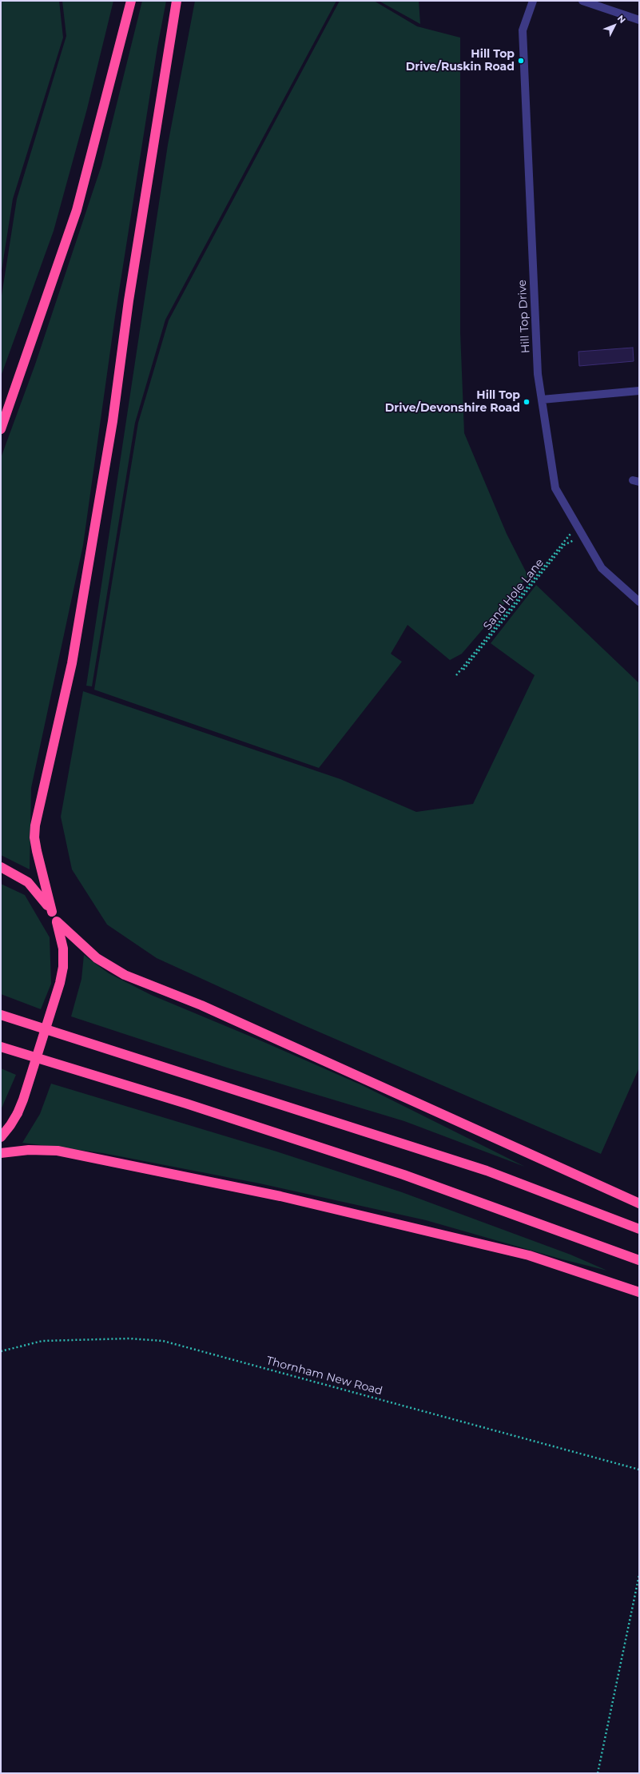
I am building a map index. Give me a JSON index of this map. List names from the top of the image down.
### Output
{
  "streets": {
    "street": ["Hill Top Drive"],
    "path": ["Sand Hole Lane", "Thornham New Road"]
  },
  "crossings": [
    ["Hill Top Drive", "Sand Hole Lane"]
  ],
  "places": ["Hill Top Drive/Ruskin Road", "Hill Top Drive/Devonshire Road"],
  "north": "top right"
}
